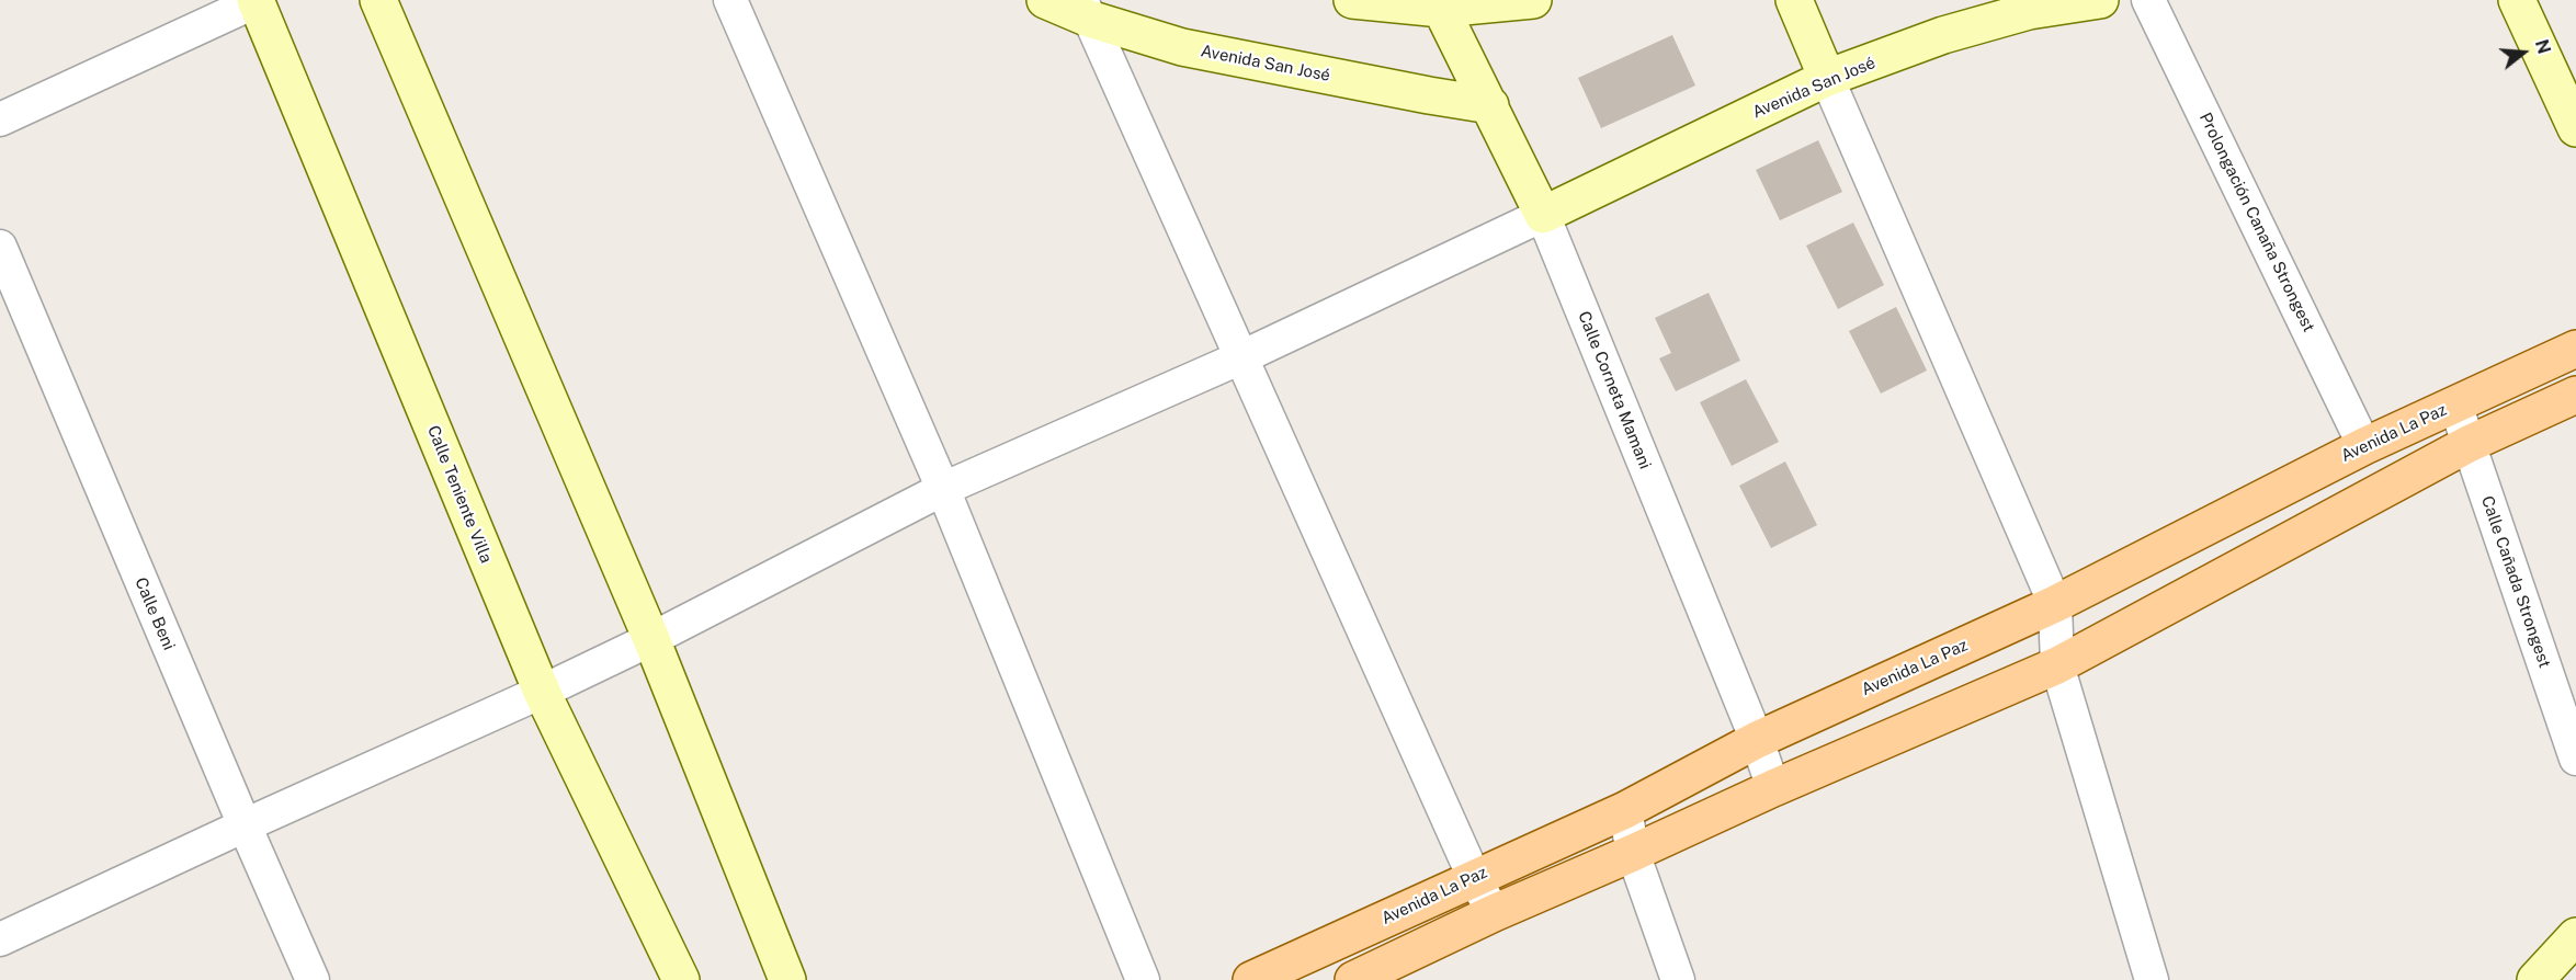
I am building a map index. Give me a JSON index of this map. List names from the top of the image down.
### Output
{
  "streets": {
    "main road": ["Avenida La Paz"],
    "street": [
      "Avenida San José",
      "Prolongación Canaña Strongest",
      "Calle Corneta Mamani",
      "Calle Teniente Villa",
      "Calle Cañada Strongest",
      "Calle Beni"
    ]
  },
  "crossings": [
    ["Avenida San José", "Calle Corneta Mamani"],
    ["Prolongación Canaña Strongest", "Avenida La Paz"],
    ["Calle Corneta Mamani", "Avenida La Paz"],
    ["Avenida La Paz", "Calle Cañada Strongest"]
  ],
  "north": "right"
}
